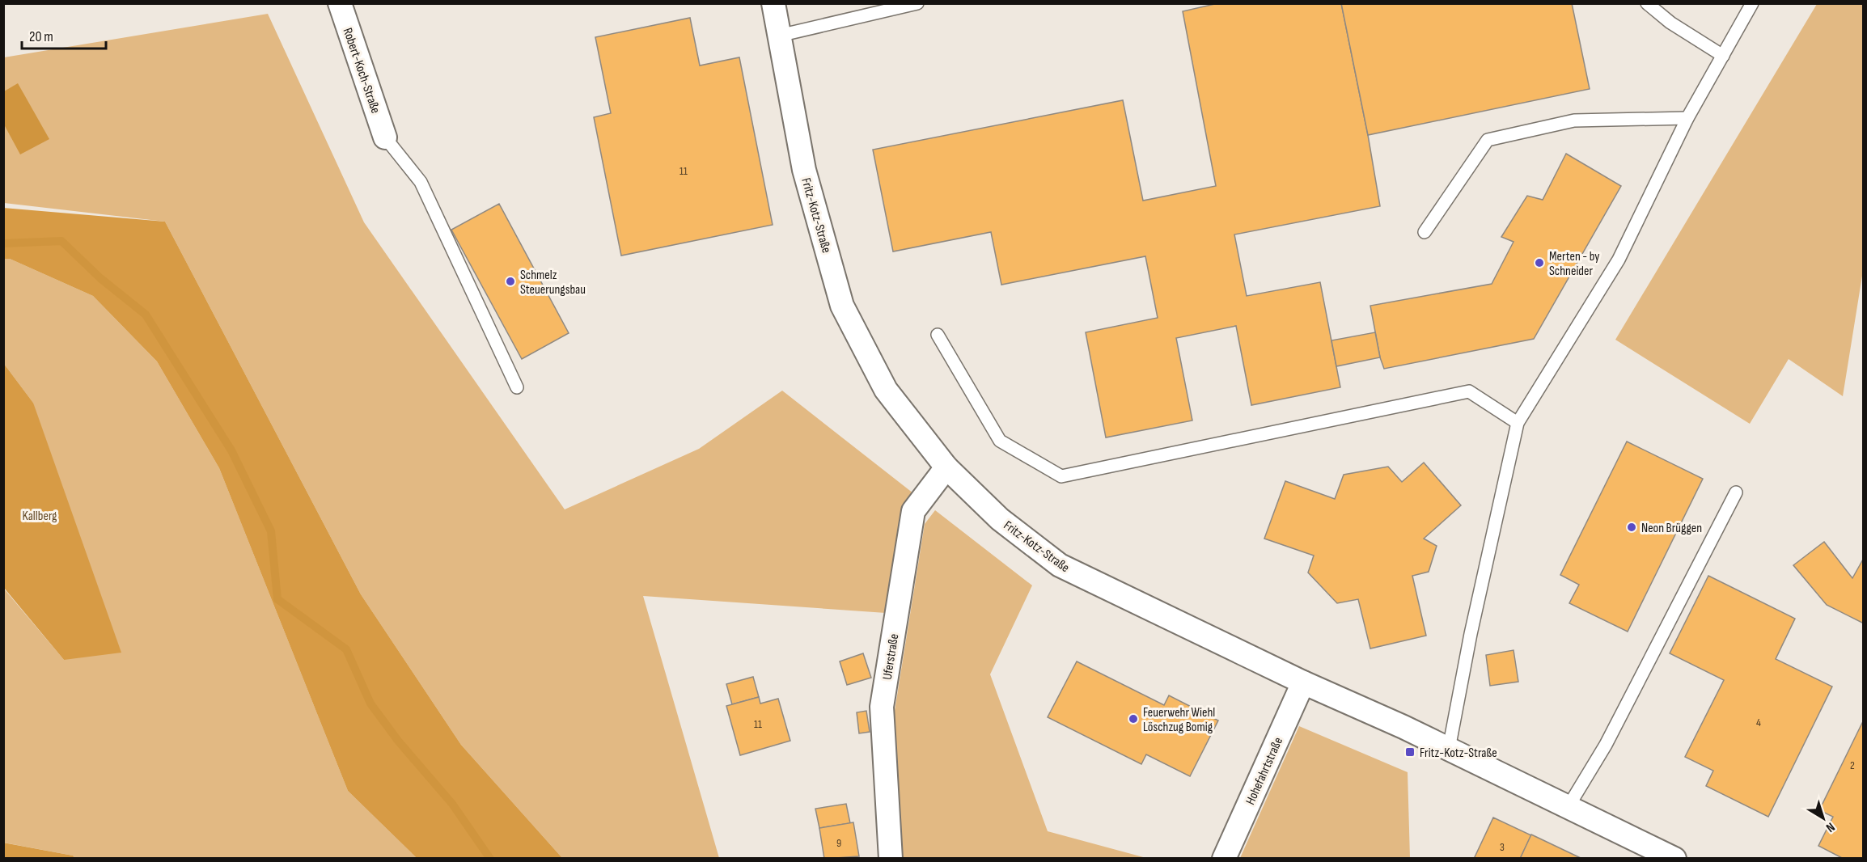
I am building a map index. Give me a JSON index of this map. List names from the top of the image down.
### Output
{
  "streets": {
    "street": [
      "Robert-Koch-Straße",
      "Fritz-Kotz-Straße",
      "Uferstraße",
      "Hohefahrtstraße"
    ]
  },
  "crossings": [
    ["Fritz-Kotz-Straße", "Uferstraße"],
    ["Fritz-Kotz-Straße", "Hohefahrtstraße"]
  ],
  "parks": ["Kallberg"],
  "places": {
    "other": [
      "Merten - by Schneider",
      "Schmelz Steuerungsbau",
      "Neon Brüggen",
      "Feuerwehr Wiehl Löschzug Bomig"
    ],
    "transit": ["Fritz-Kotz-Straße"]
  },
  "house_numbers": [
    "11",
    "4",
    "11",
    "2",
    "9",
    "3"
  ],
  "scale_bar": "20 m",
  "north": "bottom right"
}
